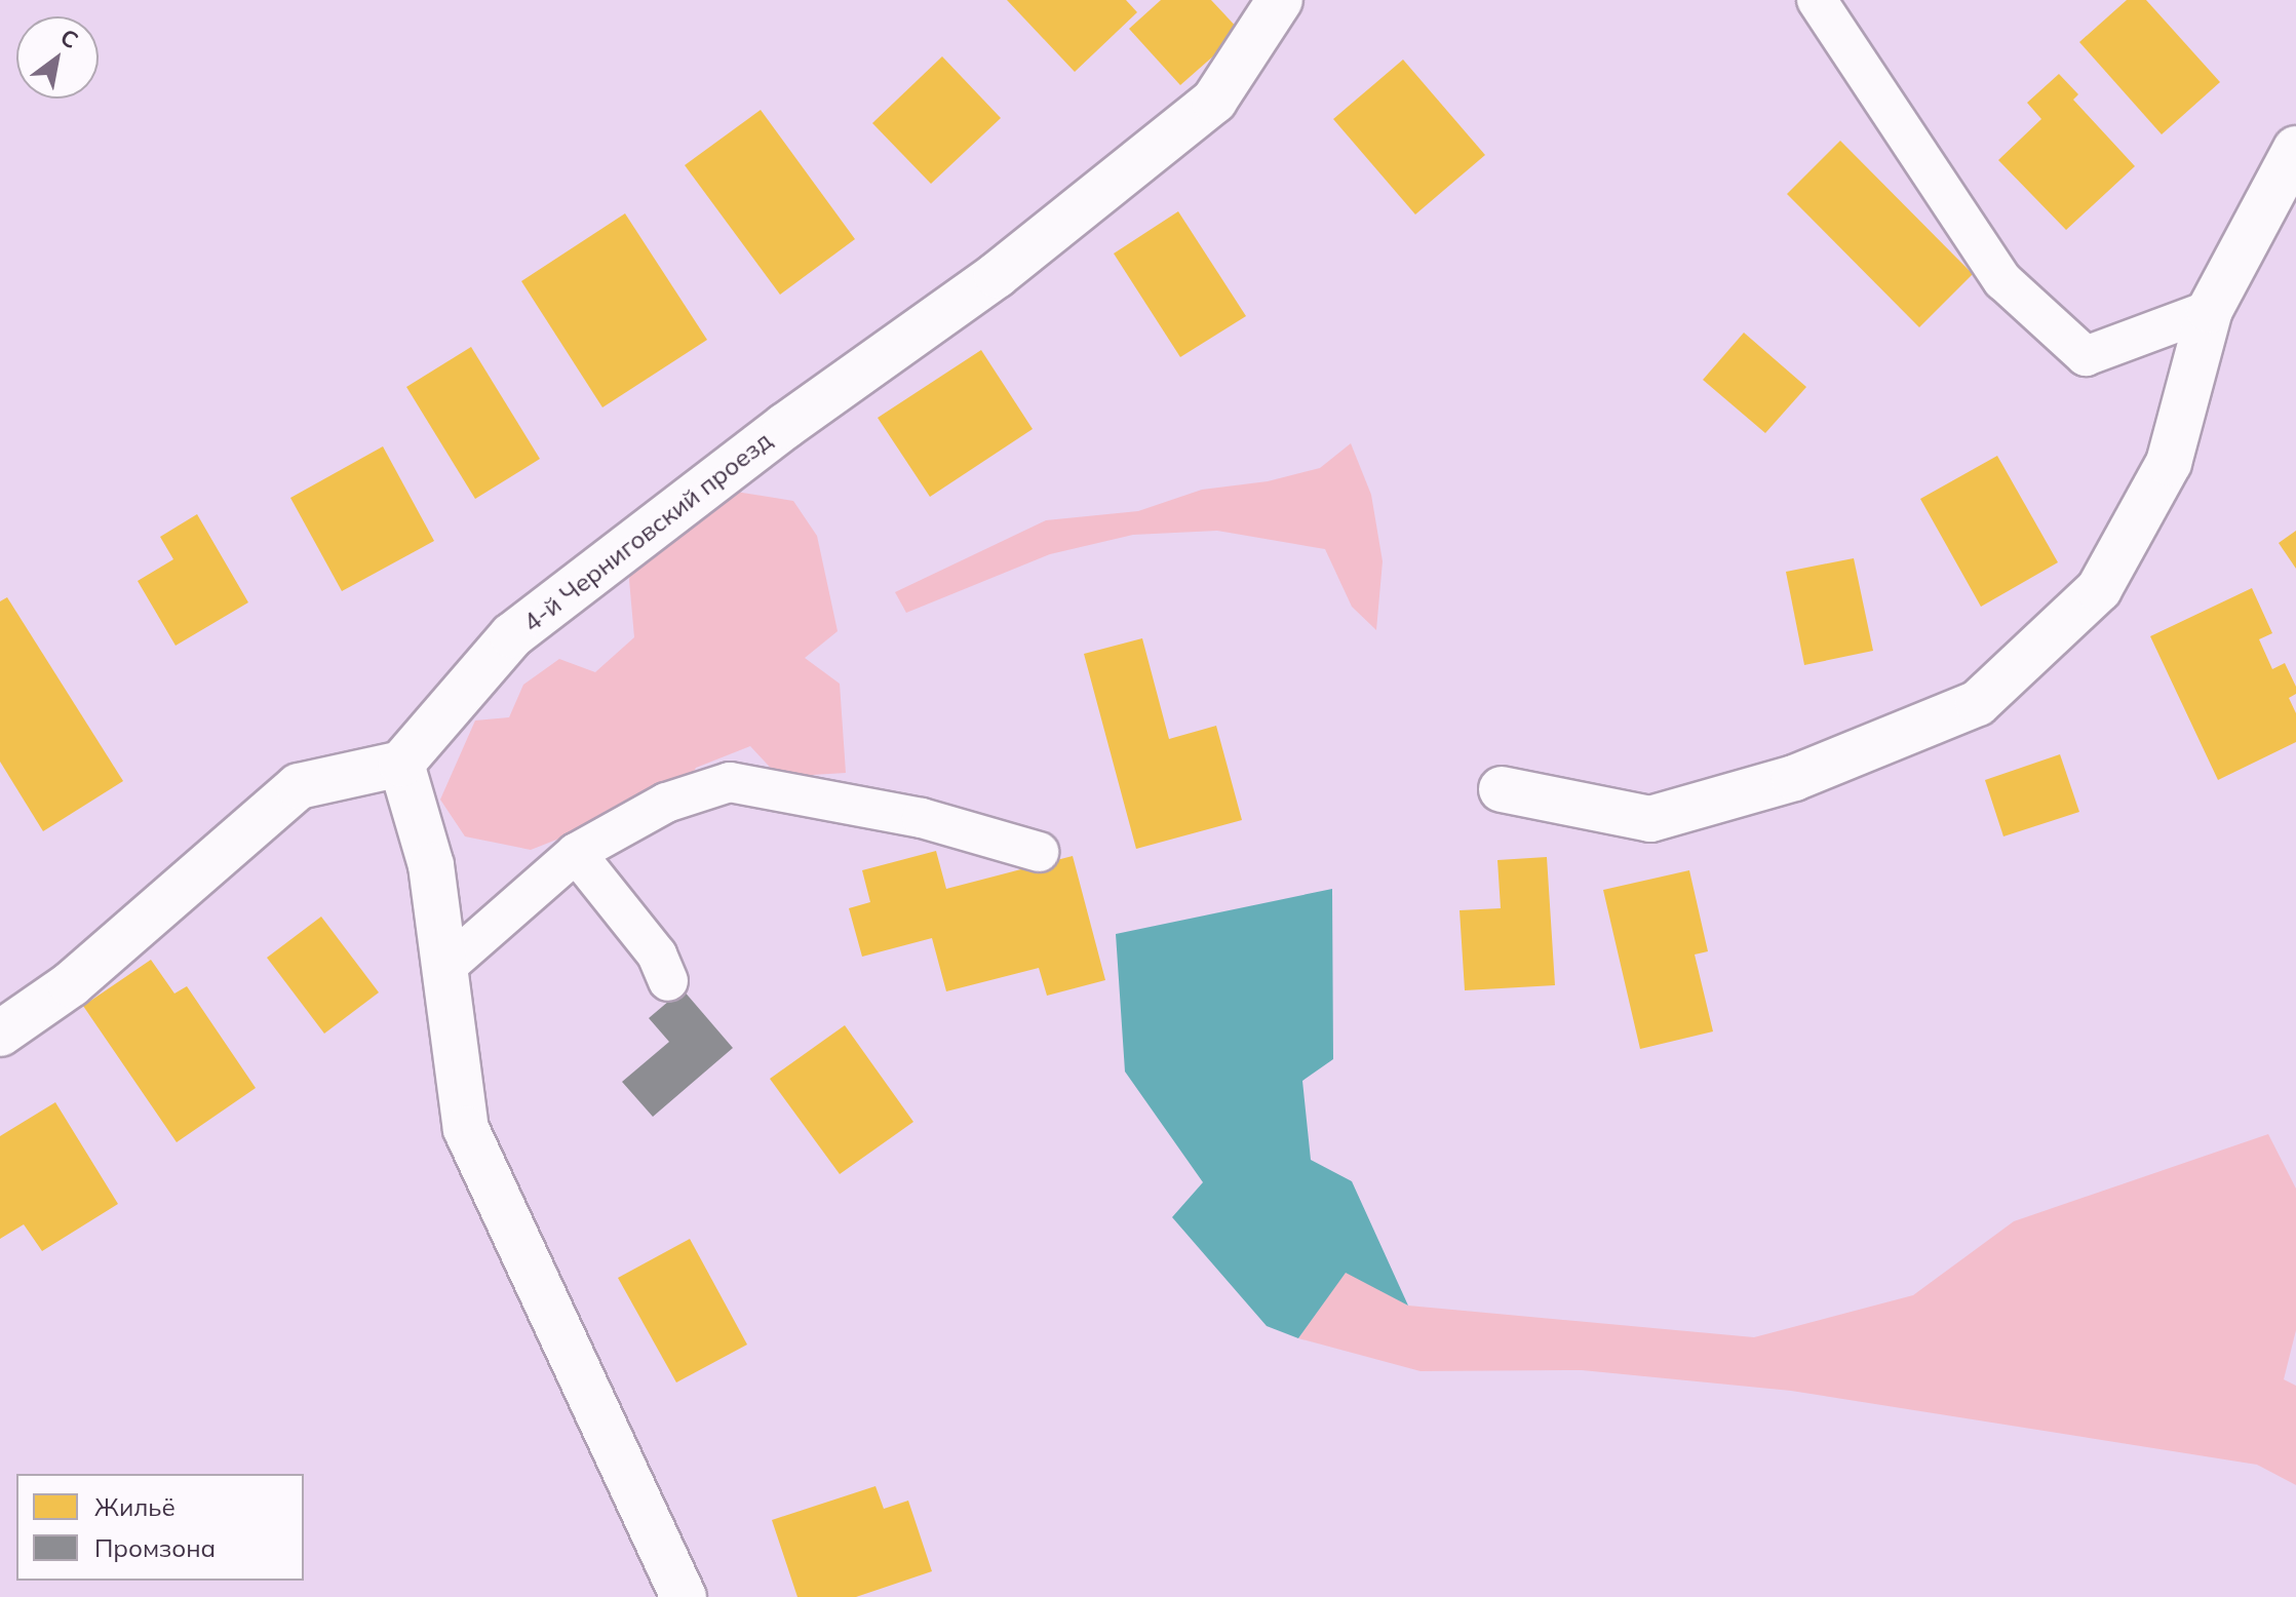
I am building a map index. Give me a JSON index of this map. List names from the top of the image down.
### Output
{
  "streets": {
    "street": ["4-й Черниговский проезд"]
  },
  "legend": ["Жильё", "Промзона"],
  "north": "top right"
}
